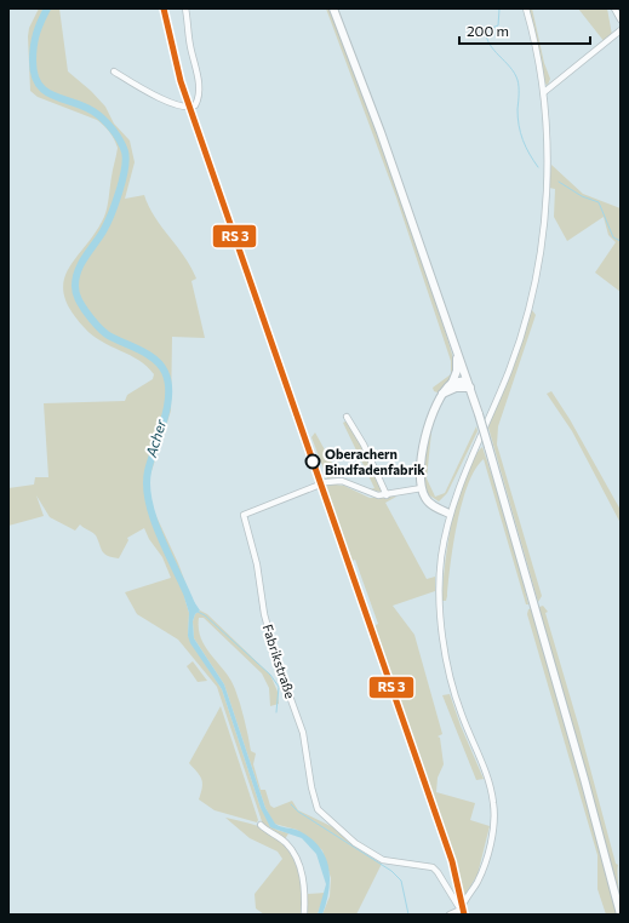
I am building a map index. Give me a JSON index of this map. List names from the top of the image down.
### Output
{
  "streets": {
    "street": ["Fabrikstraße"]
  },
  "water": ["Acher"],
  "places": ["Oberachern Bindfadenfabrik"],
  "scale_bar": "200 m"
}
